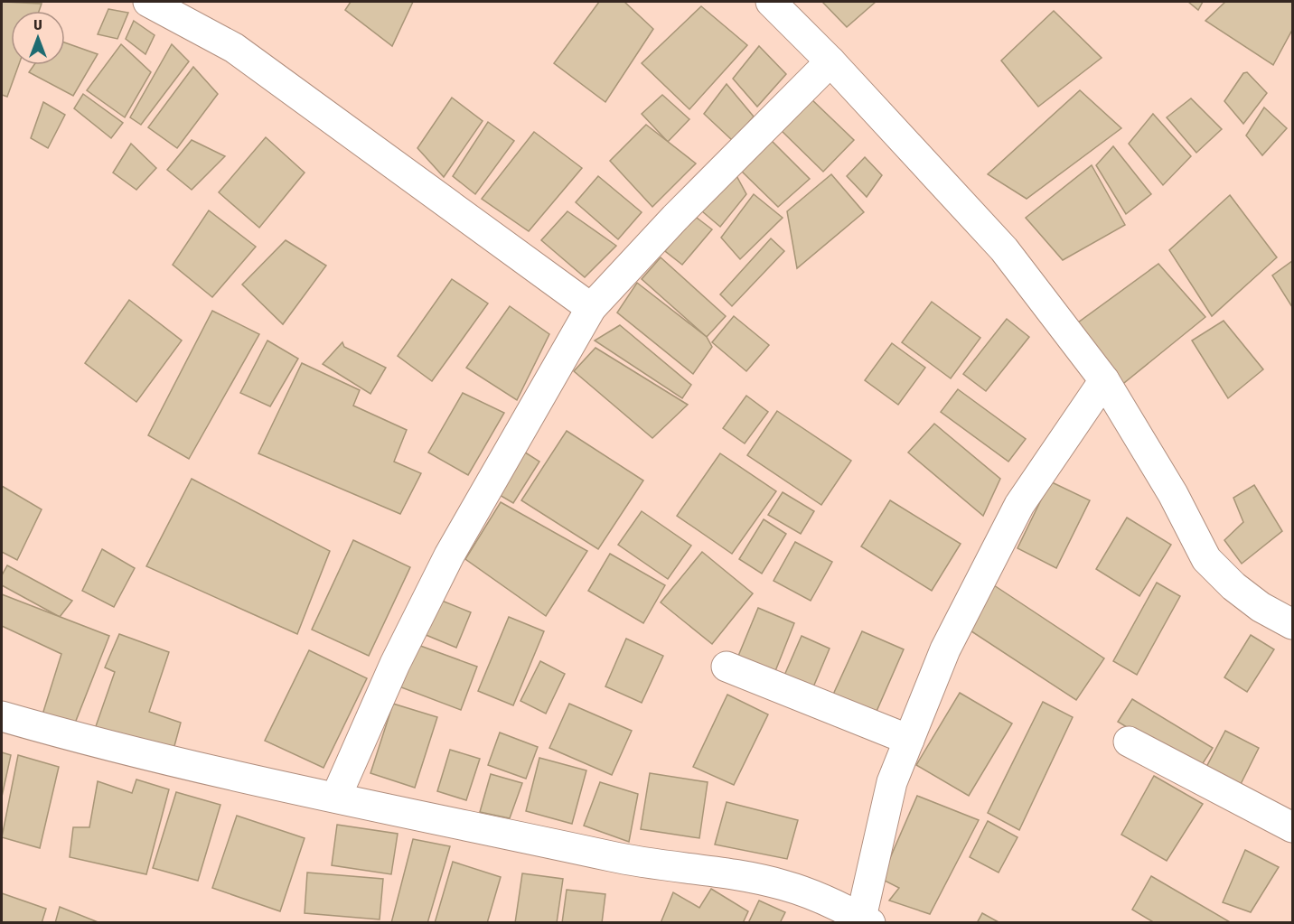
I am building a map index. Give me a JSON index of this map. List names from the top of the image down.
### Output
{
  "north": "top"
}
